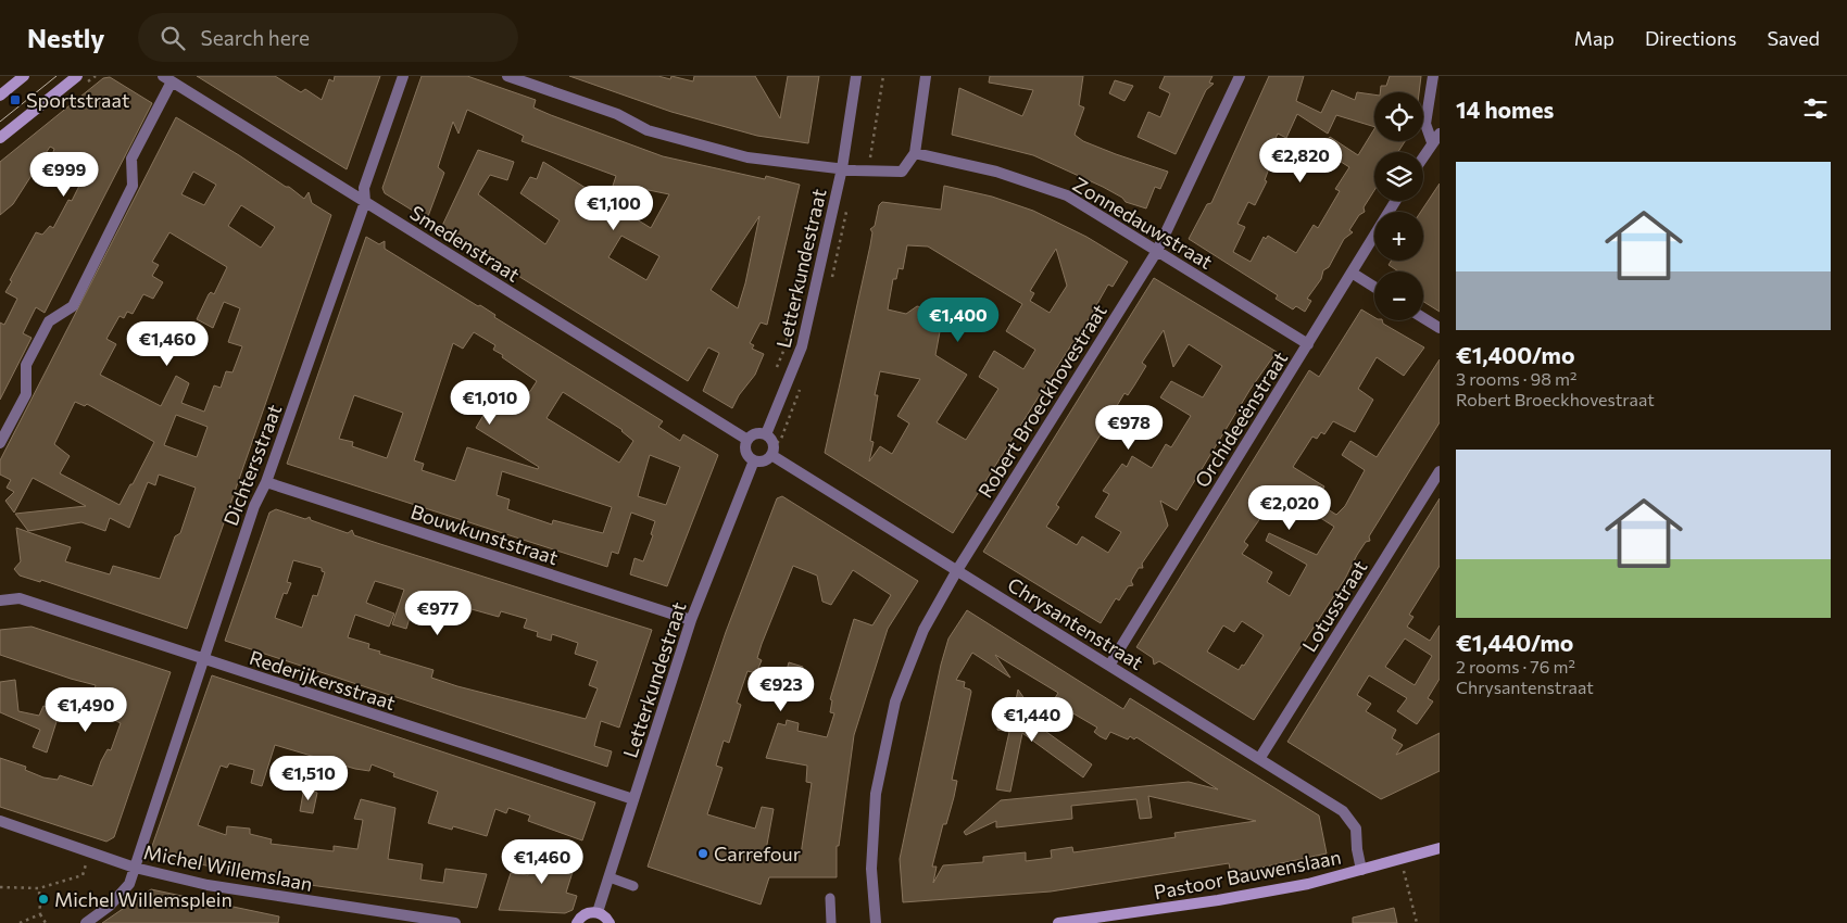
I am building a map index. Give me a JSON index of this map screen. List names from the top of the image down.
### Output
{
  "streets": {
    "street": [
      "Zonnedauwstraat",
      "Smedenstraat",
      "Letterkundestraat",
      "Robert Broeckhovestraat",
      "Orchideeënstraat",
      "Dichtersstraat",
      "Bouwkunststraat",
      "Lotusstraat",
      "Chrysantenstraat",
      "Rederijkersstraat",
      "Michel Willemslaan",
      "Pastoor Bauwenslaan"
    ]
  },
  "crossings": [
    ["Zonnedauwstraat", "Letterkundestraat"],
    ["Zonnedauwstraat", "Robert Broeckhovestraat"],
    ["Zonnedauwstraat", "Orchideeënstraat"],
    ["Smedenstraat", "Letterkundestraat"],
    ["Smedenstraat", "Dichtersstraat"],
    ["Smedenstraat", "Chrysantenstraat"],
    ["Letterkundestraat", "Bouwkunststraat"],
    ["Letterkundestraat", "Chrysantenstraat"],
    ["Letterkundestraat", "Rederijkersstraat"],
    ["Robert Broeckhovestraat", "Chrysantenstraat"],
    ["Orchideeënstraat", "Chrysantenstraat"],
    ["Dichtersstraat", "Bouwkunststraat"],
    ["Dichtersstraat", "Rederijkersstraat"],
    ["Dichtersstraat", "Michel Willemslaan"],
    ["Lotusstraat", "Chrysantenstraat"],
    ["Chrysantenstraat", "Pastoor Bauwenslaan"]
  ],
  "places": {
    "transit": ["Sportstraat"],
    "other": ["Carrefour", "Michel Willemsplein"]
  },
  "page": {
    "header": "Nestly",
    "search": "Search here",
    "nav": ["Map", "Directions", "Saved"],
    "heading": "14 homes",
    "map_buttons": ["+", "−"],
    "price": [
      "€2,820",
      "€999",
      "€1,100",
      "€1,400",
      "€1,460",
      "€1,010",
      "€978",
      "€2,020",
      "€977",
      "€923",
      "€1,490",
      "€1,440",
      "€1,510",
      "€1,460"
    ],
    "list": [
      {
        "name": "€1,400/mo",
        "note": "3 rooms · 98 m² · Robert Broeckhovestraat"
      },
      {
        "name": "€1,440/mo",
        "note": "2 rooms · 76 m² · Chrysantenstraat"
      }
    ]
  }
}
